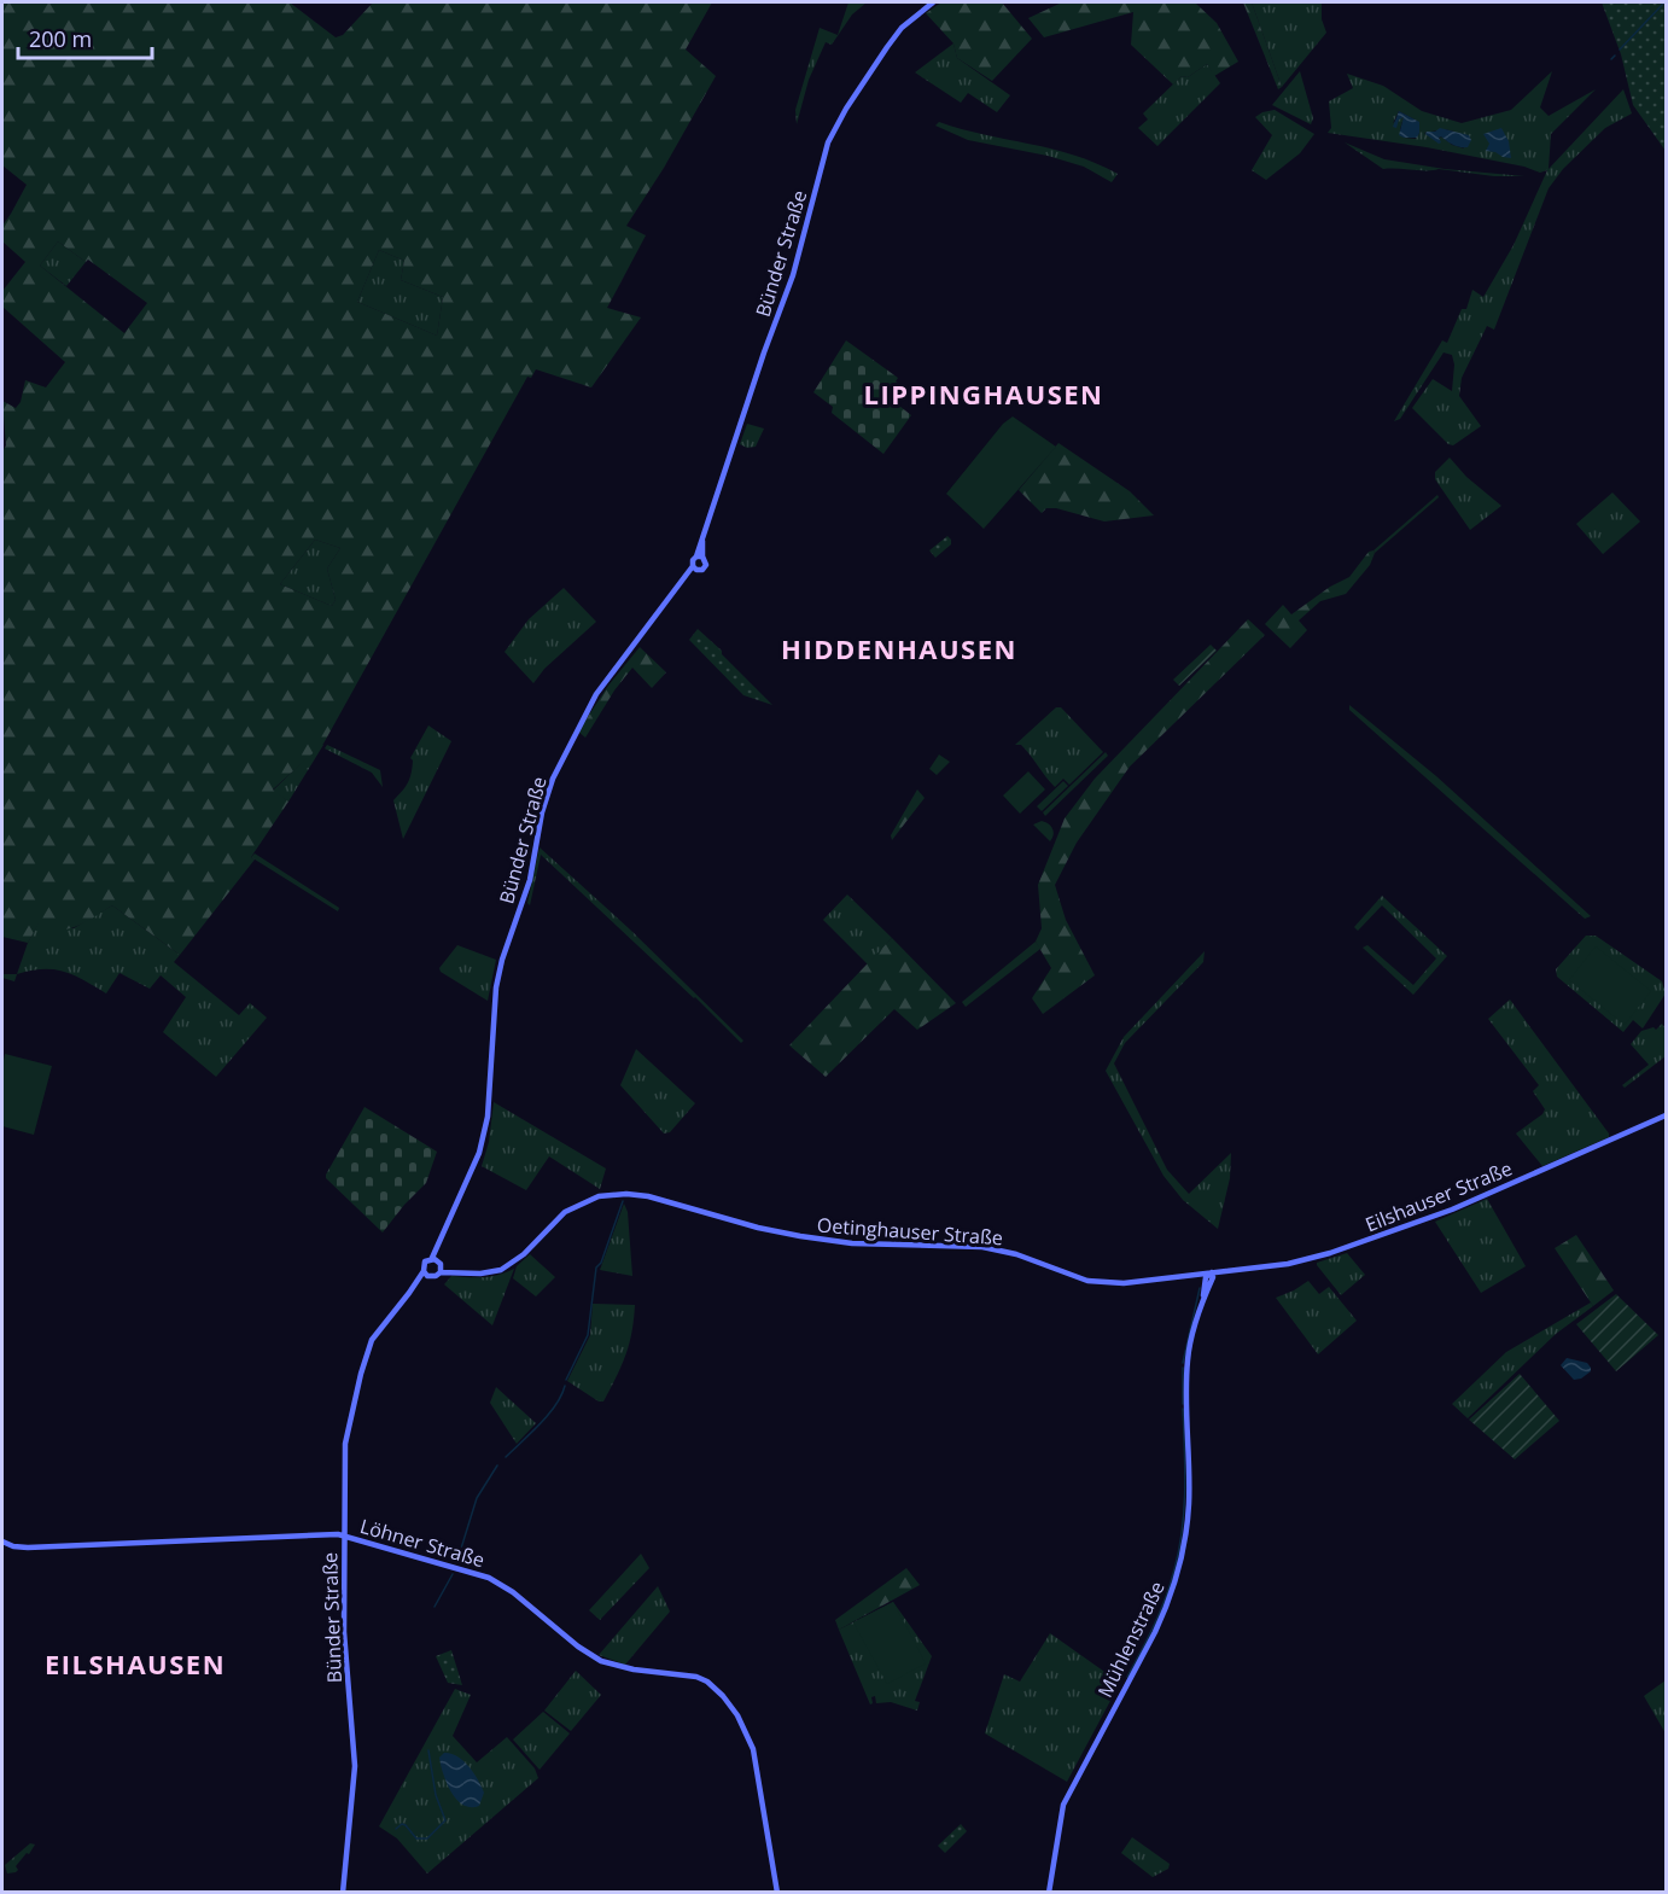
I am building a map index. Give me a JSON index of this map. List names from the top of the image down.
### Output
{
  "streets": {
    "main road": [
      "Bünder Straße",
      "Eilshauser Straße",
      "Oetinghauser Straße",
      "Löhner Straße",
      "Mühlenstraße"
    ]
  },
  "crossings": [
    ["Bünder Straße", "Oetinghauser Straße"],
    ["Bünder Straße", "Löhner Straße"],
    ["Eilshauser Straße", "Oetinghauser Straße"],
    ["Eilshauser Straße", "Mühlenstraße"],
    ["Oetinghauser Straße", "Mühlenstraße"]
  ],
  "districts": ["LIPPINGHAUSEN", "HIDDENHAUSEN", "EILSHAUSEN"],
  "scale_bar": "200 m"
}
